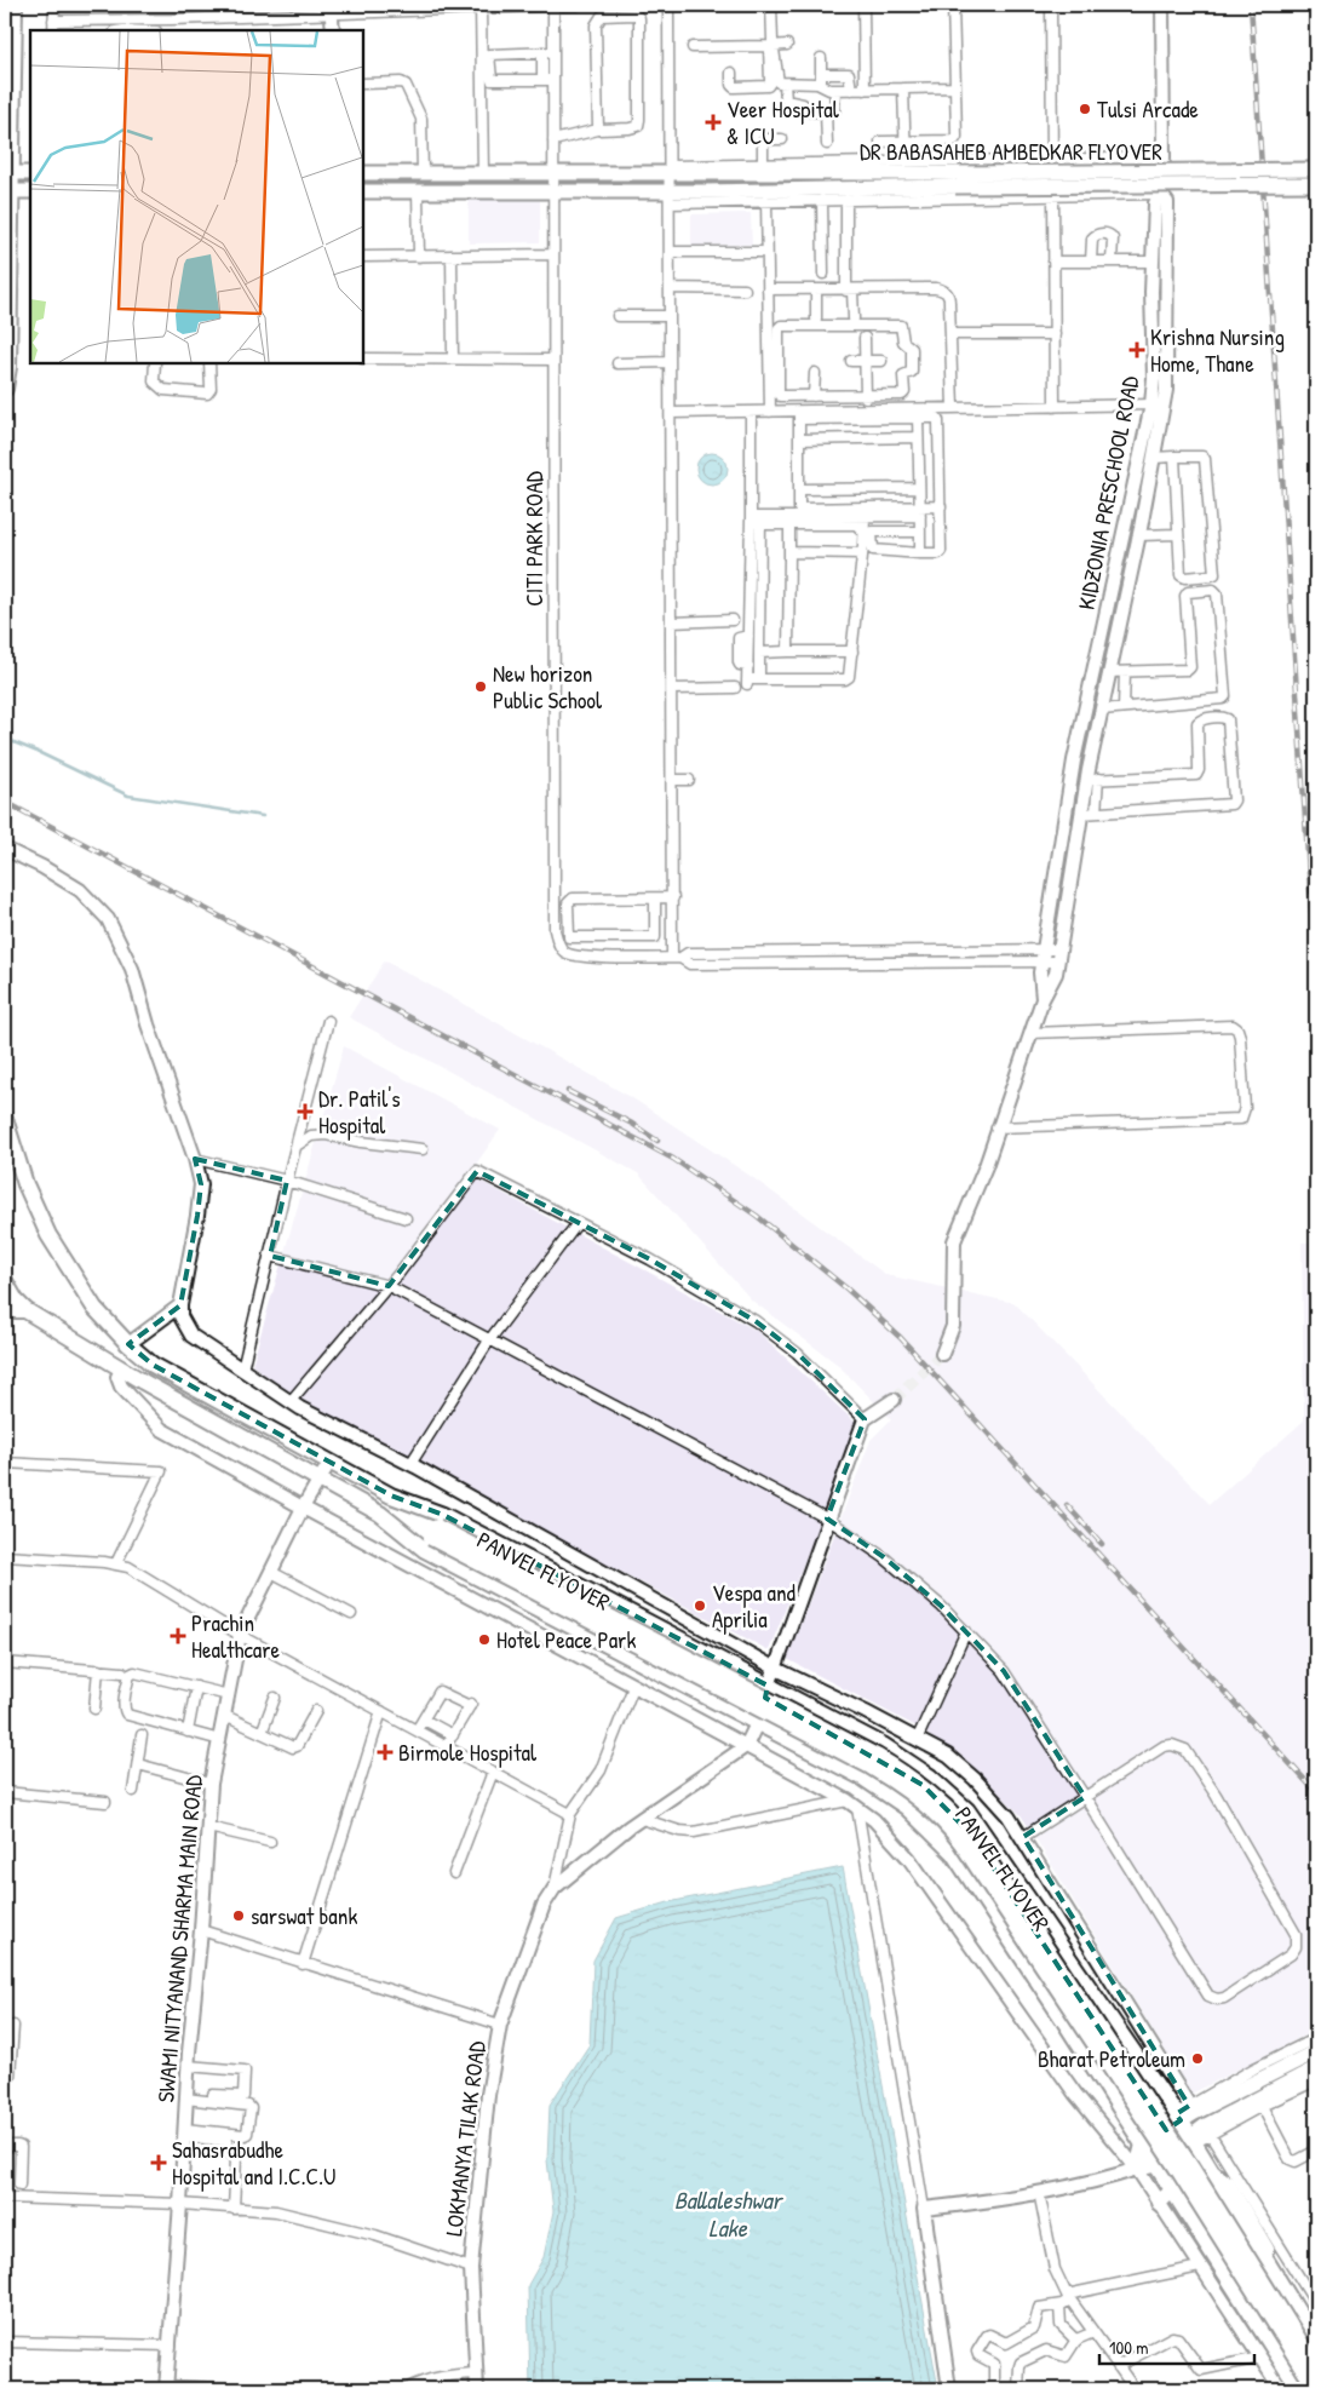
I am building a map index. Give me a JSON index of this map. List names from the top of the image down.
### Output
{
  "streets": {
    "main road": ["DR BABASAHEB AMBEDKAR FLYOVER", "PANVEL FLYOVER"],
    "street": [
      "KIDZONIA PRESCHOOL ROAD",
      "CITI PARK ROAD",
      "SWAMI NITYANAND SHARMA MAIN ROAD",
      "LOKMANYA TILAK ROAD"
    ]
  },
  "crossings": [
    ["DR BABASAHEB AMBEDKAR FLYOVER", "CITI PARK ROAD"]
  ],
  "water": ["Ballaleshwar Lake"],
  "places": {
    "other": [
      "Tulsi Arcade",
      "New horizon Public School",
      "Vespa and Aprilia",
      "Hotel Peace Park",
      "sarswat bank",
      "Bharat Petroleum"
    ],
    "health": [
      "Veer Hospital & ICU",
      "Krishna Nursing Home, Thane",
      "Dr. Patil's Hospital",
      "Prachin Healthcare",
      "Birmole Hospital",
      "Sahasrabudhe Hospital and I.C.C.U"
    ]
  },
  "scale_bar": "100 m"
}
